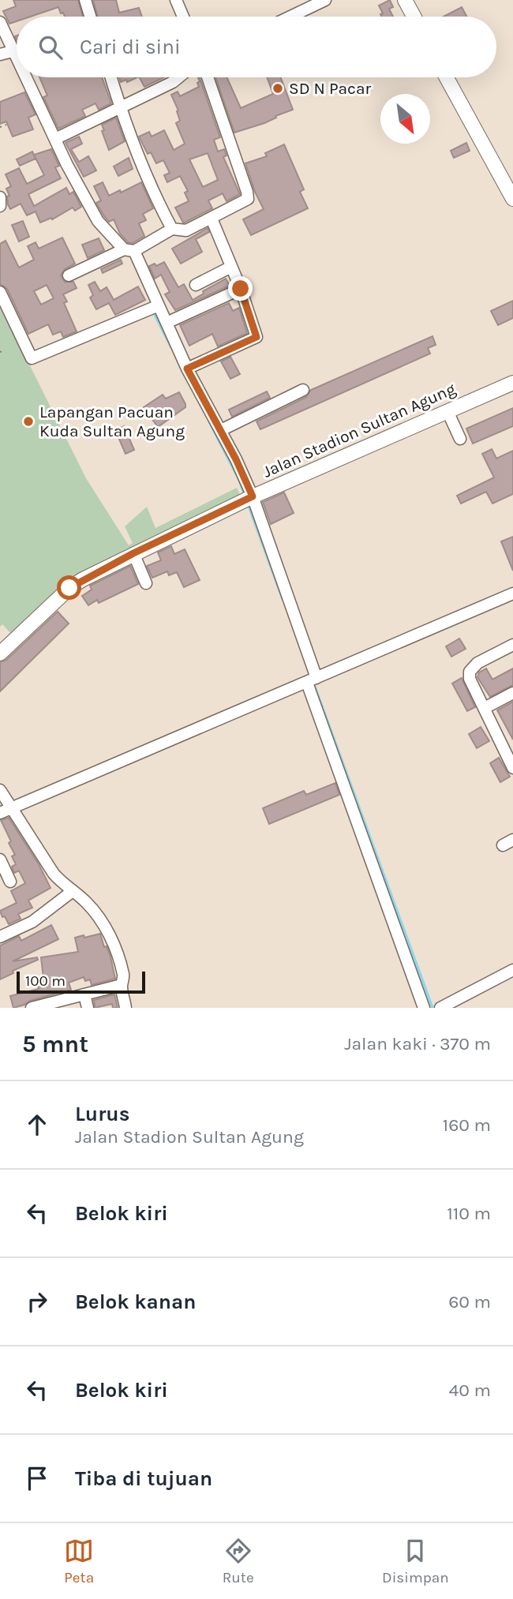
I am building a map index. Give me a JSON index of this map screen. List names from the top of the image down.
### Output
{
  "streets": {
    "main road": ["Jalan Stadion Sultan Agung"]
  },
  "places": ["SD N Pacar", "Lapangan Pacuan Kuda Sultan Agung"],
  "scale_bar": "100 m",
  "north": "bottom right",
  "page": {
    "search": "Cari di sini",
    "scale": "100 m",
    "heading": ["5 mnt", "Jalan kaki · 370 m"],
    "list": [
      ["Lurus", "Jalan Stadion Sultan Agung", "160 m"],
      ["Belok kiri", "110 m"],
      ["Belok kanan", "60 m"],
      ["Belok kiri", "40 m"],
      "Tiba di tujuan"
    ],
    "nav": ["Peta", "Rute", "Disimpan"]
  }
}
